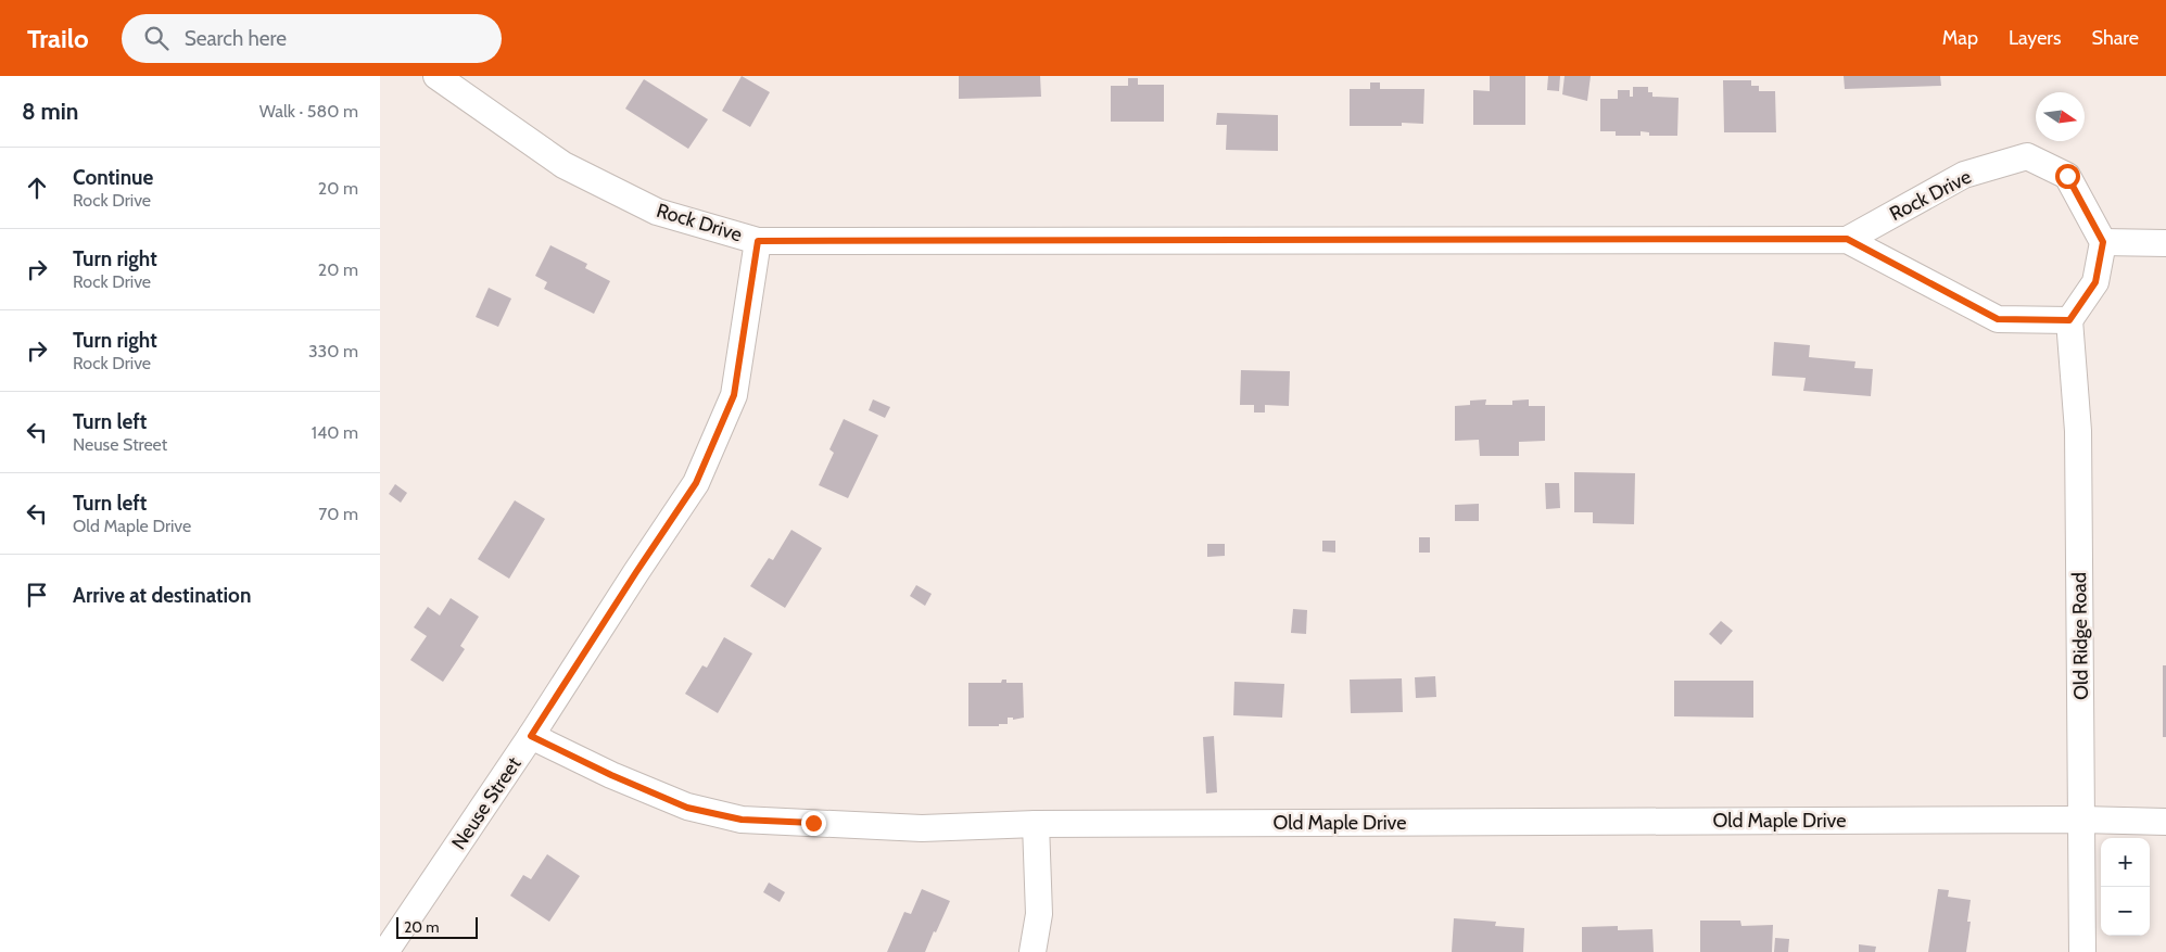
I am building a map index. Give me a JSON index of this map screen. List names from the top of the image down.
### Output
{
  "streets": {
    "street": [
      "Rock Drive",
      "Old Ridge Road",
      "Neuse Street",
      "Old Maple Drive"
    ]
  },
  "crossings": [
    ["Rock Drive", "Old Ridge Road"],
    ["Rock Drive", "Neuse Street"],
    ["Old Ridge Road", "Old Maple Drive"],
    ["Neuse Street", "Old Maple Drive"]
  ],
  "scale_bar": "20 m",
  "north": "right",
  "page": {
    "header": "Trailo",
    "search": "Search here",
    "nav": ["Map", "Layers", "Share"],
    "heading": ["8 min", "Walk · 580 m"],
    "list": [
      ["Continue", "Rock Drive", "20 m"],
      ["Turn right", "Rock Drive", "20 m"],
      ["Turn right", "Rock Drive", "330 m"],
      ["Turn left", "Neuse Street", "140 m"],
      ["Turn left", "Old Maple Drive", "70 m"],
      "Arrive at destination"
    ],
    "map_buttons": ["+", "−"],
    "scale": "20 m"
  }
}
